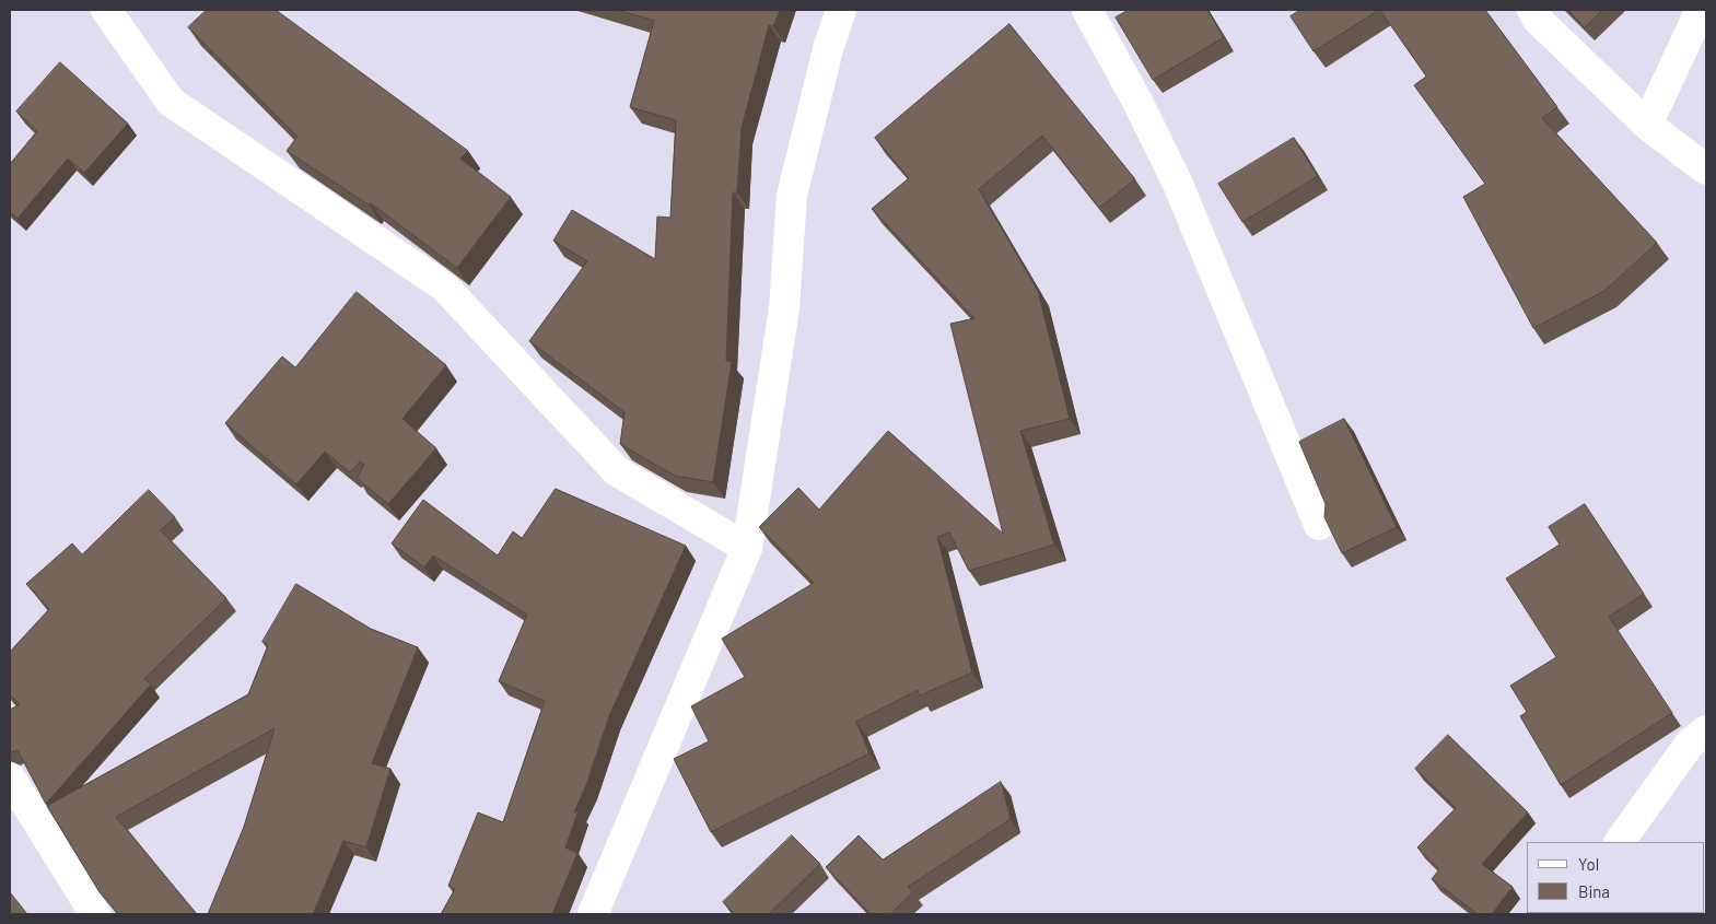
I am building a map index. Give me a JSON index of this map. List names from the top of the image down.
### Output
{
  "legend": ["Yol", "Bina"]
}
